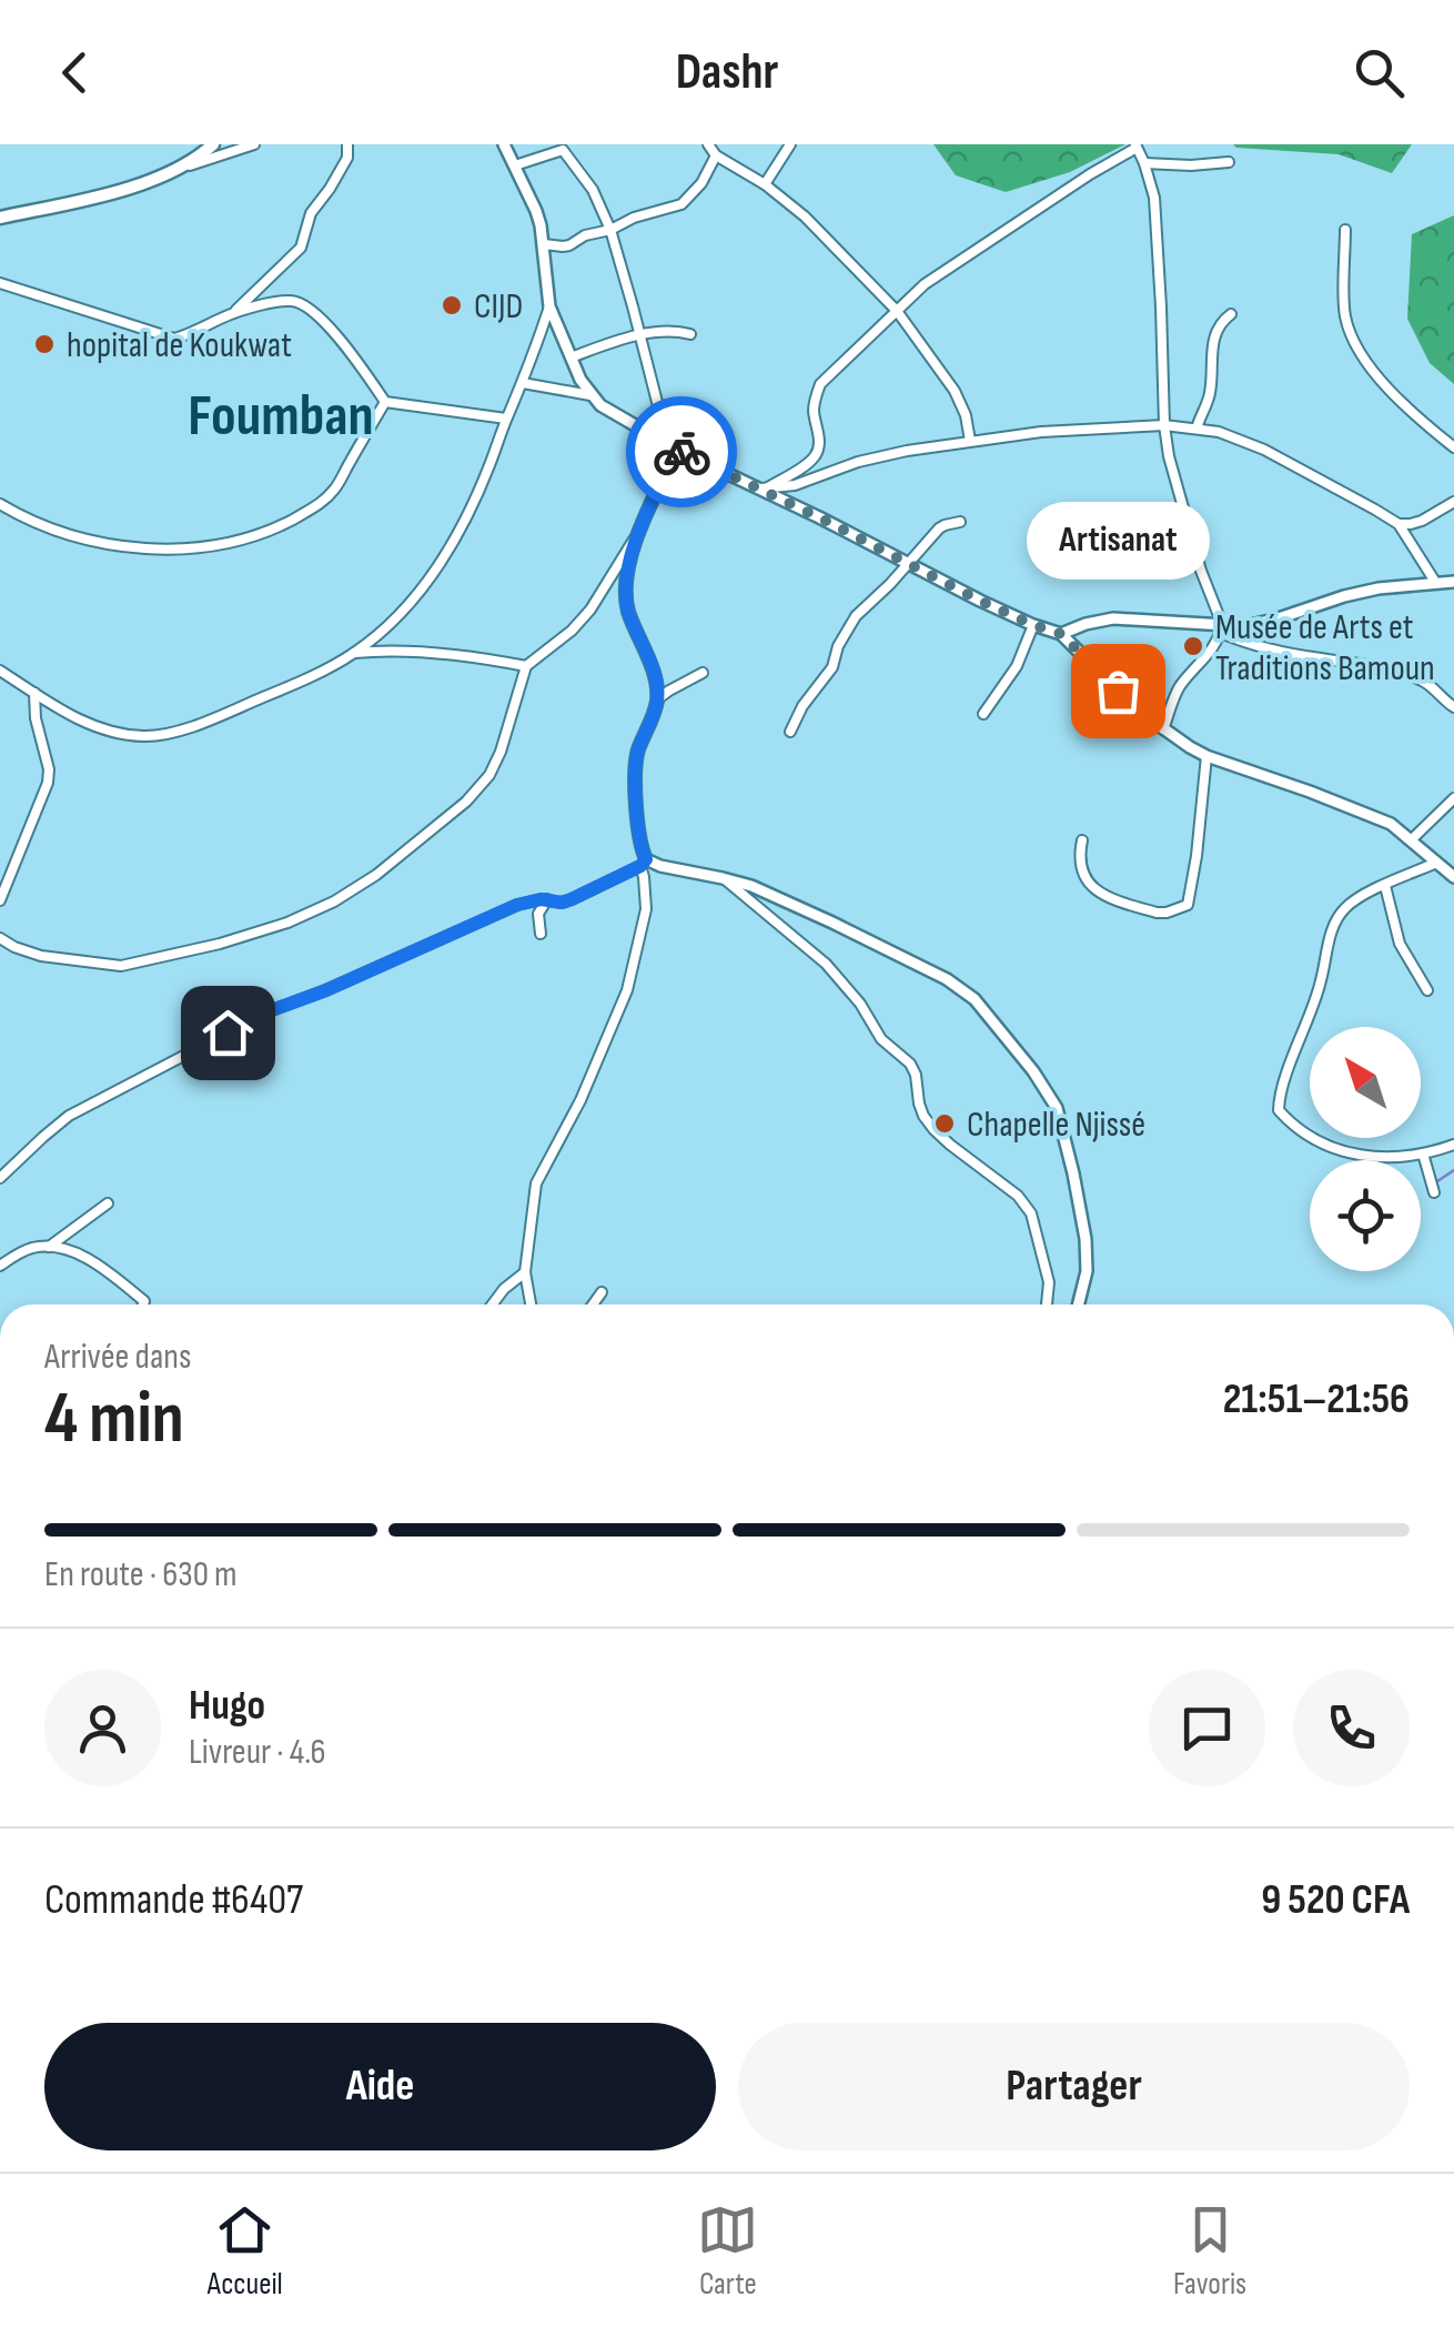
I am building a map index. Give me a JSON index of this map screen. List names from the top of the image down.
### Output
{
  "districts": ["Foumban"],
  "places": [
    "CIJD",
    "hopital de Koukwat",
    "Musée de Arts et Traditions Bamoun",
    "Artisanat",
    "Chapelle Njissé"
  ],
  "north": "top left",
  "page": {
    "header": "Dashr",
    "bubble": "Artisanat",
    "heading": ["4 min", "Arrivée dans", "21:51–21:56"],
    "panel": [
      "Hugo",
      "Livreur · 4.6",
      "Commande #6407",
      "9 520 CFA"
    ],
    "bar": "En route · 630 m",
    "buttons": ["Aide", "Partager"],
    "tabs": ["Accueil", "Carte", "Favoris"]
  }
}
